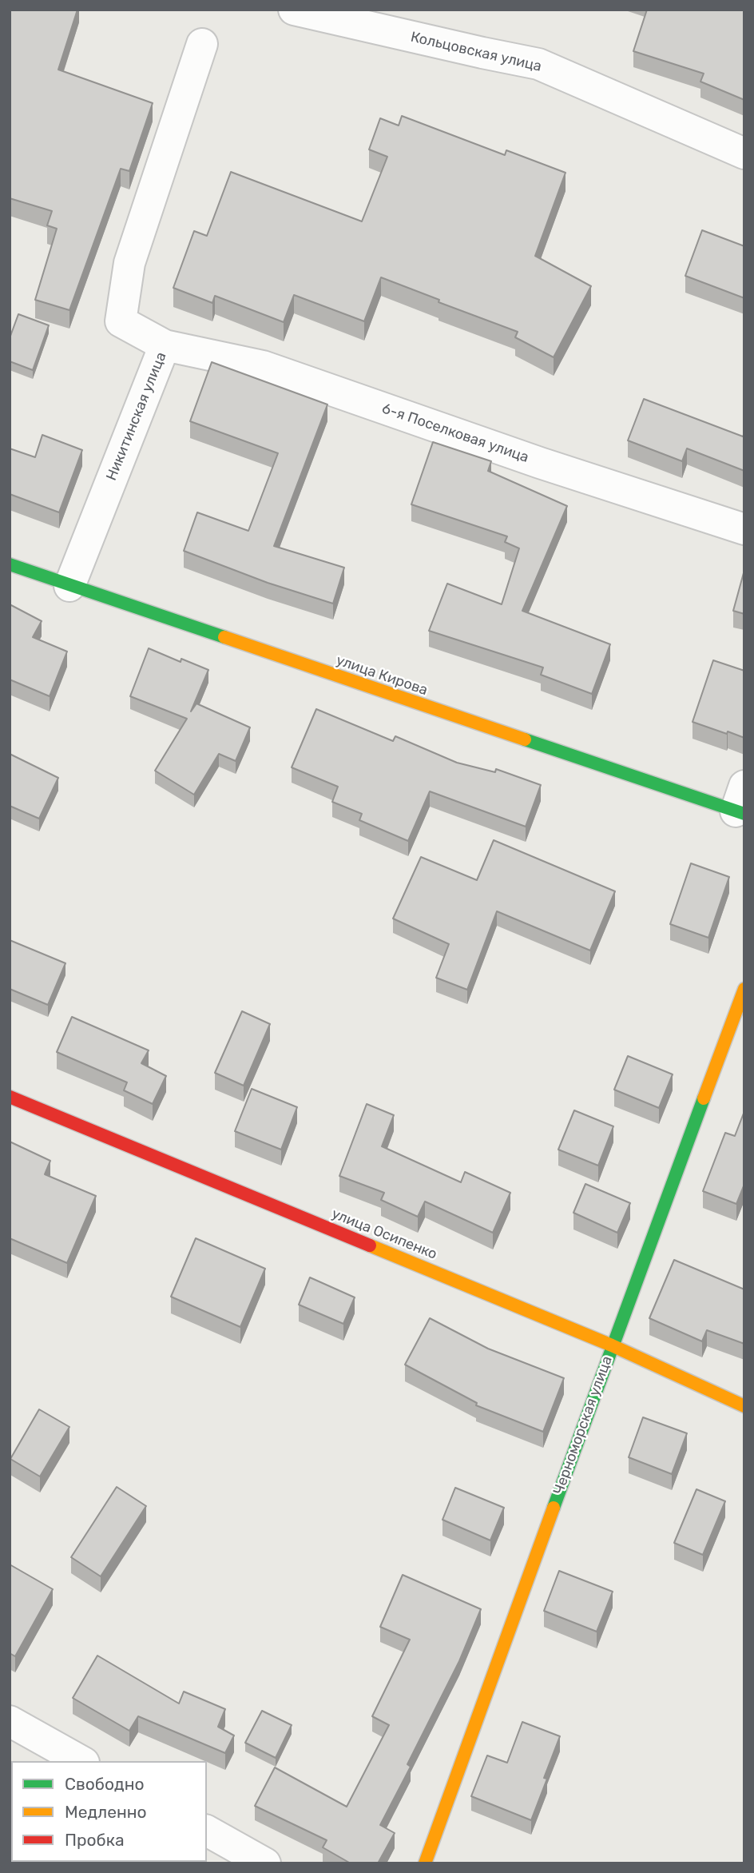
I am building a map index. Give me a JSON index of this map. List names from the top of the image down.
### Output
{
  "streets": {
    "street": [
      "Кольцовская улица",
      "Никитинская улица",
      "6-я Поселковая улица",
      "улица Кирова",
      "улица Осипенко",
      "Черноморская улица"
    ]
  },
  "crossings": [
    ["Никитинская улица", "6-я Поселковая улица"],
    ["Никитинская улица", "улица Кирова"],
    ["улица Осипенко", "Черноморская улица"]
  ],
  "legend": ["Свободно", "Медленно", "Пробка"]
}
